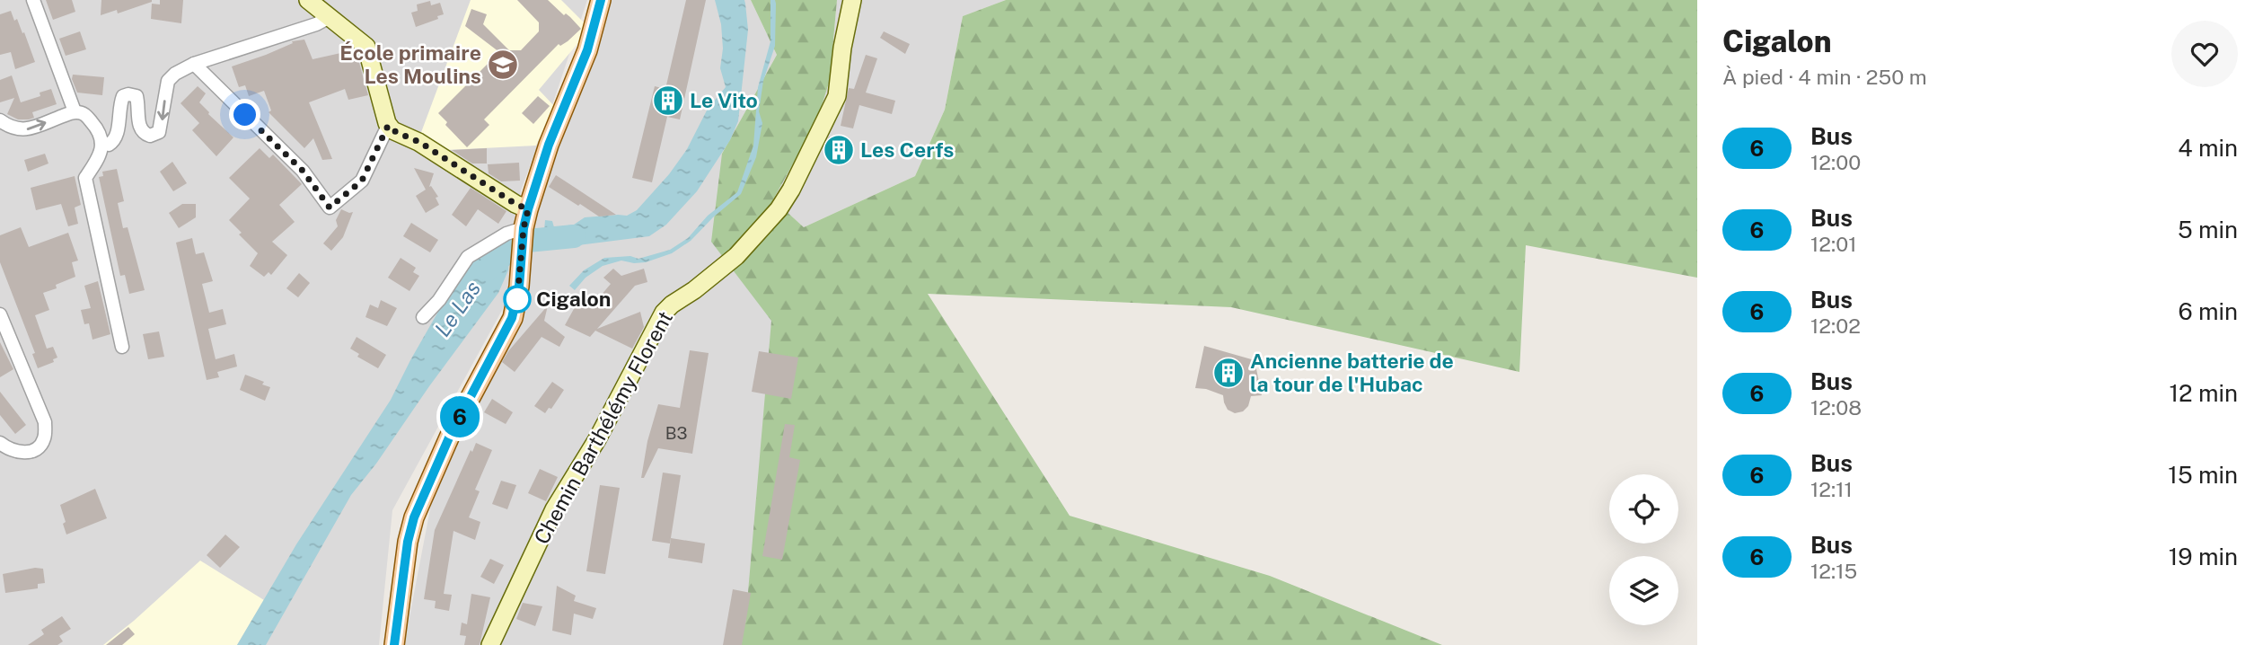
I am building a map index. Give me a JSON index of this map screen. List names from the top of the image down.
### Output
{
  "streets": {
    "street": ["Chemin Barthélémy Florent"]
  },
  "water": ["Le Las"],
  "places": {
    "school or university": ["École primaire Les Moulins"],
    "building": ["Le Vito", "Les Cerfs", "Ancienne batterie de la tour de l'Hubac"],
    "other": ["Cigalon"]
  },
  "lines": ["bus line 6"],
  "house_numbers": ["B3"],
  "page": {
    "on_map": "6",
    "heading": ["Cigalon", "À pied · 4 min · 250 m"],
    "list": [
      {
        "mark": "6",
        "name": "Bus",
        "note": "12:00",
        "value": "4 min"
      },
      {
        "mark": "6",
        "name": "Bus",
        "note": "12:01",
        "value": "5 min"
      },
      {
        "mark": "6",
        "name": "Bus",
        "note": "12:02",
        "value": "6 min"
      },
      {
        "mark": "6",
        "name": "Bus",
        "note": "12:08",
        "value": "12 min"
      },
      {
        "mark": "6",
        "name": "Bus",
        "note": "12:11",
        "value": "15 min"
      },
      {
        "mark": "6",
        "name": "Bus",
        "note": "12:15",
        "value": "19 min"
      }
    ]
  }
}
